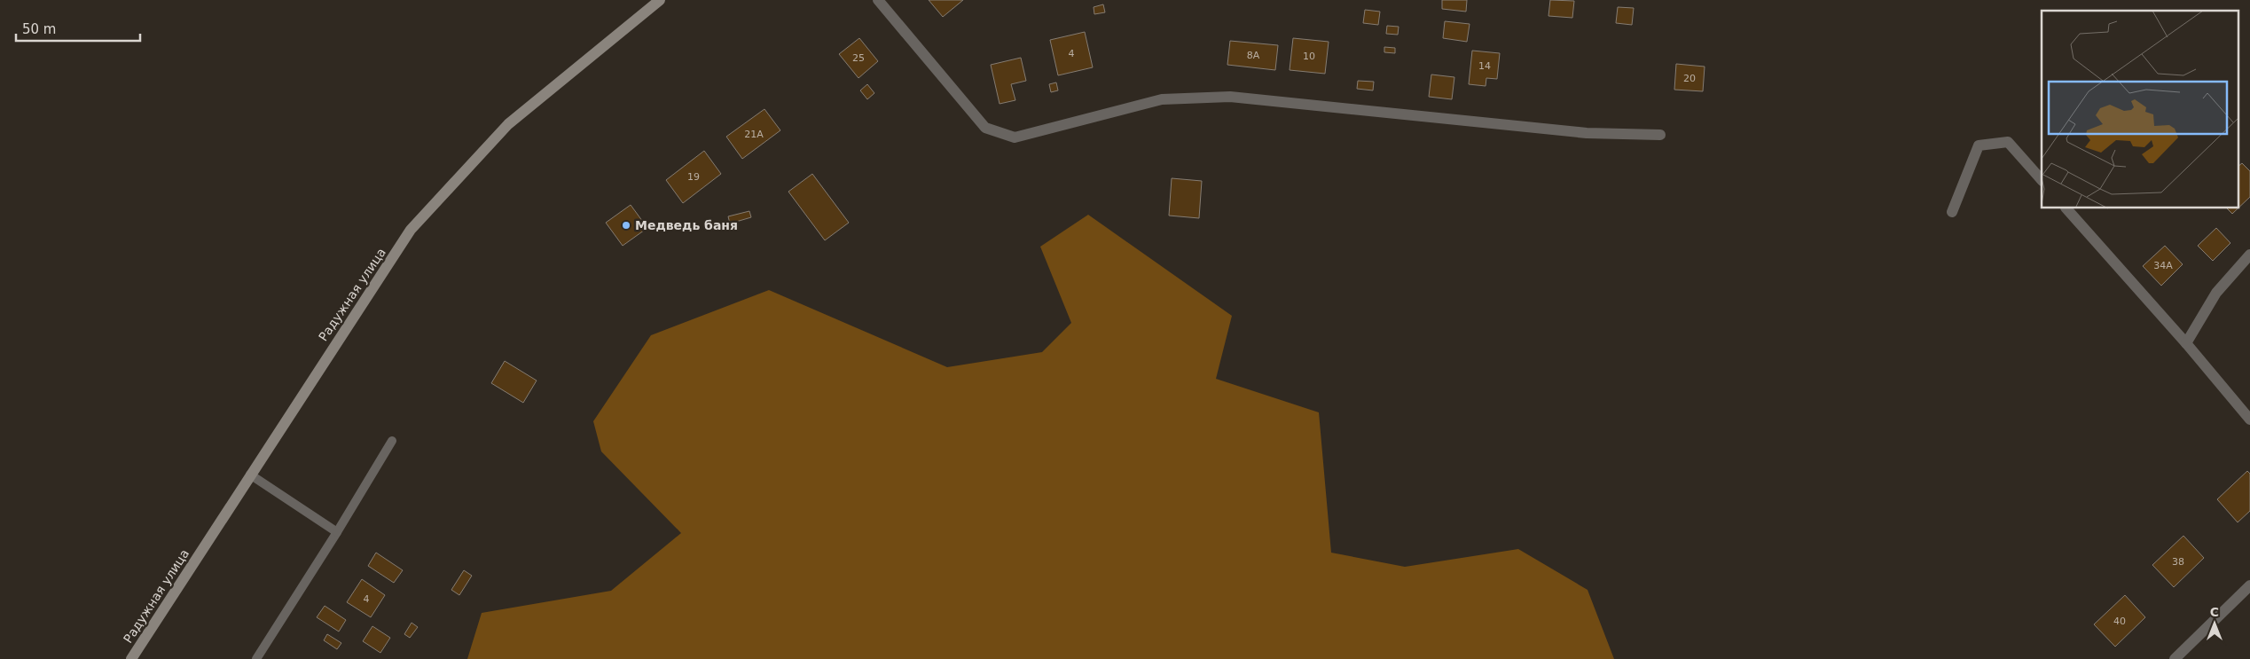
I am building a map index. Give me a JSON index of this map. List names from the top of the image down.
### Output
{
  "streets": {
    "street": ["Радужная улица"]
  },
  "places": ["Медведь баня"],
  "house_numbers": [
    "4",
    "8А",
    "10",
    "25",
    "14",
    "20",
    "21А",
    "19",
    "34А",
    "38",
    "4",
    "40"
  ],
  "scale_bar": "50 m",
  "north": "top"
}
